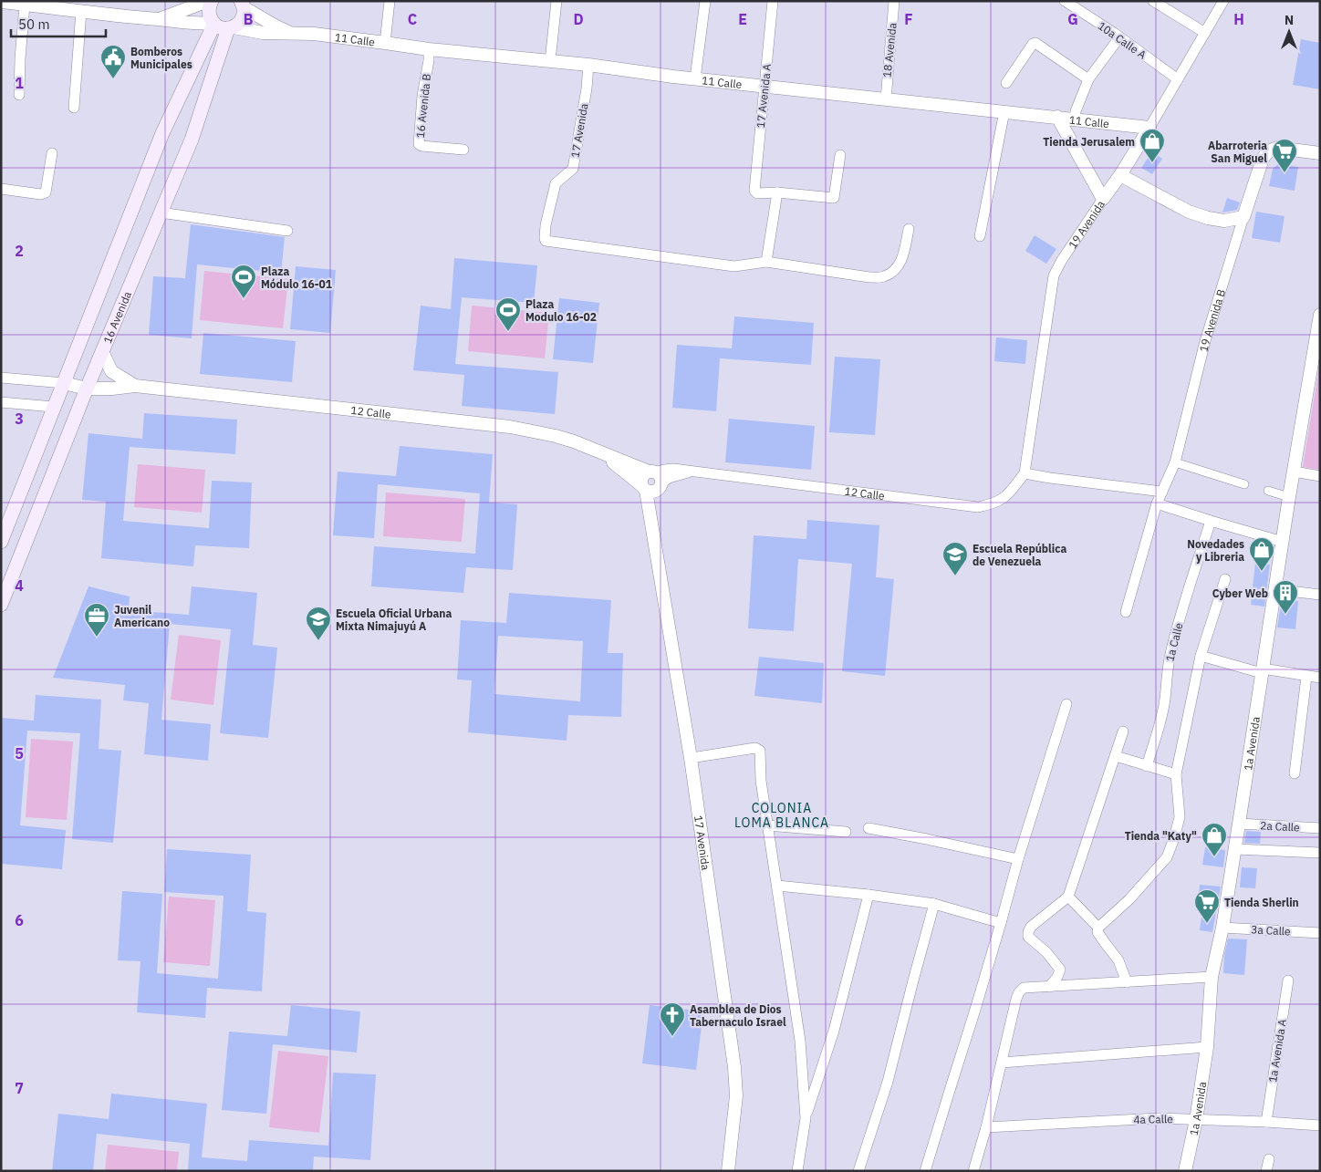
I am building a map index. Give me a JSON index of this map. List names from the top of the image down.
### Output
{
  "streets": {
    "main road": ["16 Avenida"],
    "street": [
      "11 Calle",
      "10a Calle A",
      "18 Avenida",
      "17 Avenida A",
      "16 Avenida B",
      "17 Avenida",
      "19 Avenida",
      "19 Avenida B",
      "12 Calle",
      "1a Calle",
      "1a Avenida",
      "2a Calle",
      "3a Calle",
      "1a Avenida A",
      "4a Calle"
    ]
  },
  "crossings": [
    ["11 Calle", "18 Avenida"],
    ["11 Calle", "17 Avenida A"],
    ["11 Calle", "16 Avenida B"],
    ["11 Calle", "17 Avenida"],
    ["11 Calle", "19 Avenida"],
    ["11 Calle", "16 Avenida"],
    ["10a Calle A", "19 Avenida"],
    ["17 Avenida", "12 Calle"],
    ["19 Avenida", "12 Calle"],
    ["16 Avenida", "12 Calle"],
    ["1a Avenida", "2a Calle"],
    ["1a Avenida", "3a Calle"],
    ["1a Avenida", "4a Calle"],
    ["1a Avenida A", "4a Calle"]
  ],
  "districts": ["COLONIA LOMA BLANCA"],
  "places": {
    "public building": ["Bomberos Municipales"],
    "shop": ["Tienda Jerusalem", "Novedades y Libreria", "Tienda \"Katy\""],
    "supermarket": ["Abarroteria San Miguel", "Tienda Sherlin"],
    "sports": ["Plaza Módulo 16-01", "Plaza Modulo 16-02"],
    "school or university": ["Escuela República de Venezuela", "Escuela Oficial Urbana Mixta Nimajuyú A"],
    "building": ["Cyber Web"],
    "office": ["Juvenil Americano"],
    "church": ["Asamblea de Dios Tabernaculo Israel"]
  },
  "scale_bar": "50 m",
  "north": "top",
  "grid": {
    "columns": [
      "B",
      "C",
      "D",
      "E",
      "F",
      "G",
      "H"
    ],
    "rows": [
      "1",
      "2",
      "3",
      "4",
      "5",
      "6",
      "7"
    ]
  }
}
